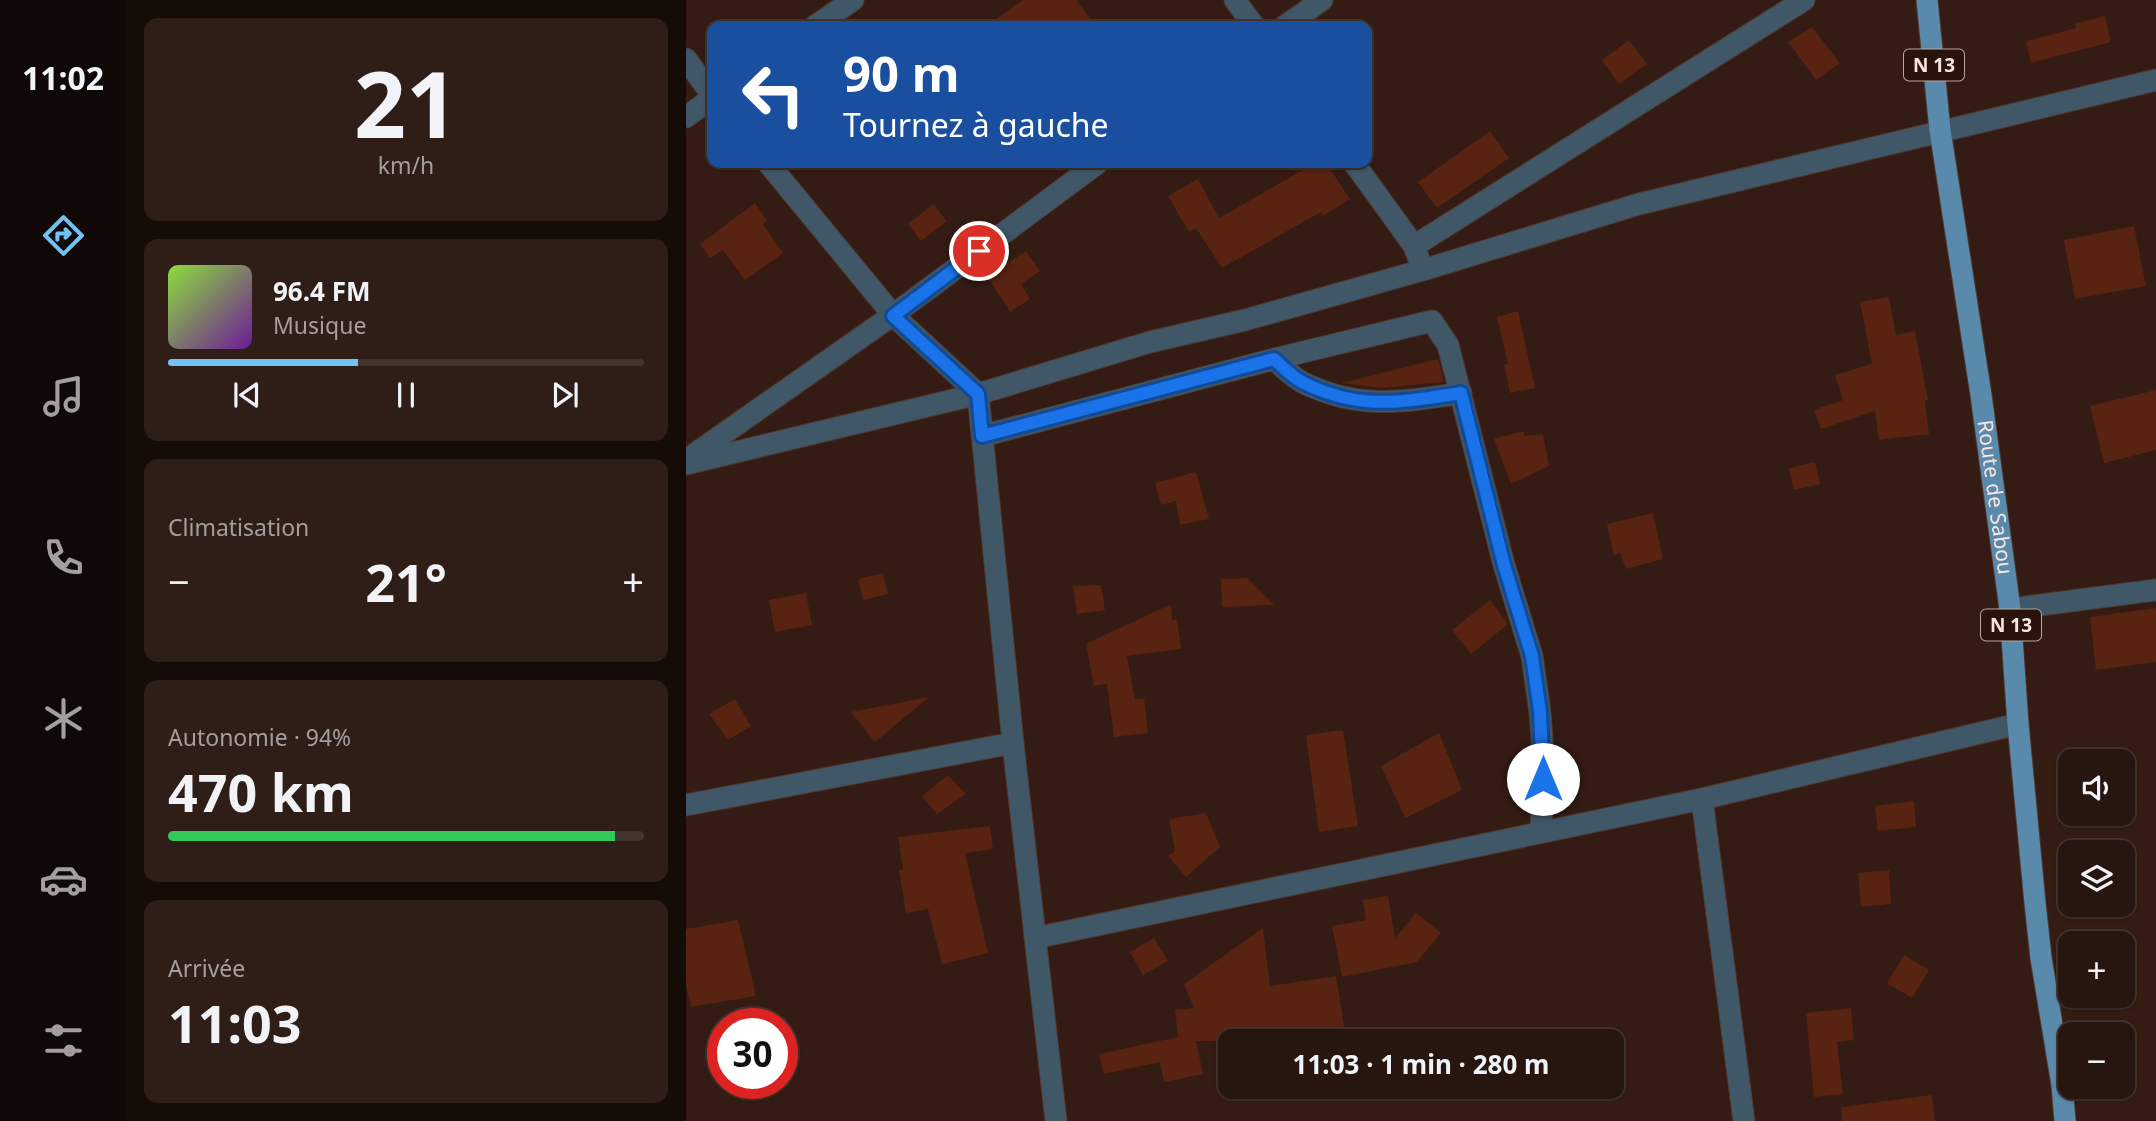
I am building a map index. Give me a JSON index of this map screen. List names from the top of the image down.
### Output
{
  "streets": {
    "main road": ["N 13", "Route de Sabou"]
  },
  "page": {
    "tabs": "11:02",
    "tile": [
      ["21", "km/h"],
      "Climatisation",
      ["Autonomie · 94%", "470 km"],
      ["Arrivée", "11:03"]
    ],
    "turn": ["90 m", "Tournez à gauche"],
    "song": ["96.4 FM", "Musique"],
    "heat": ["−", "21°", "+"],
    "map_buttons": ["+", "−"],
    "limit": "30",
    "trip": "11:03 · 1 min · 280 m"
  }
}
